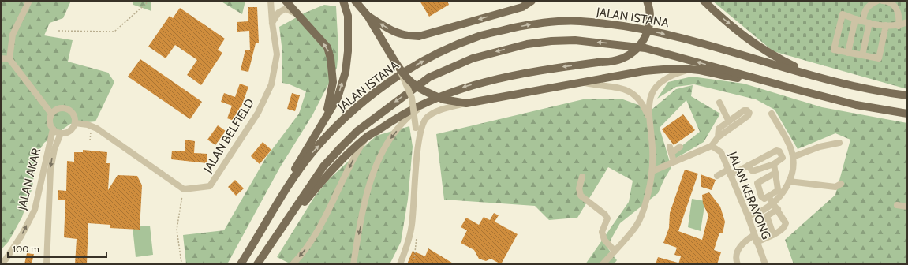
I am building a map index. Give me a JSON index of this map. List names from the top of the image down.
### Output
{
  "streets": {
    "main road": ["JALAN ISTANA"],
    "street": ["JALAN BELFIELD", "JALAN AKAR", "JALAN KERAYONG"]
  },
  "scale_bar": "100 m"
}
